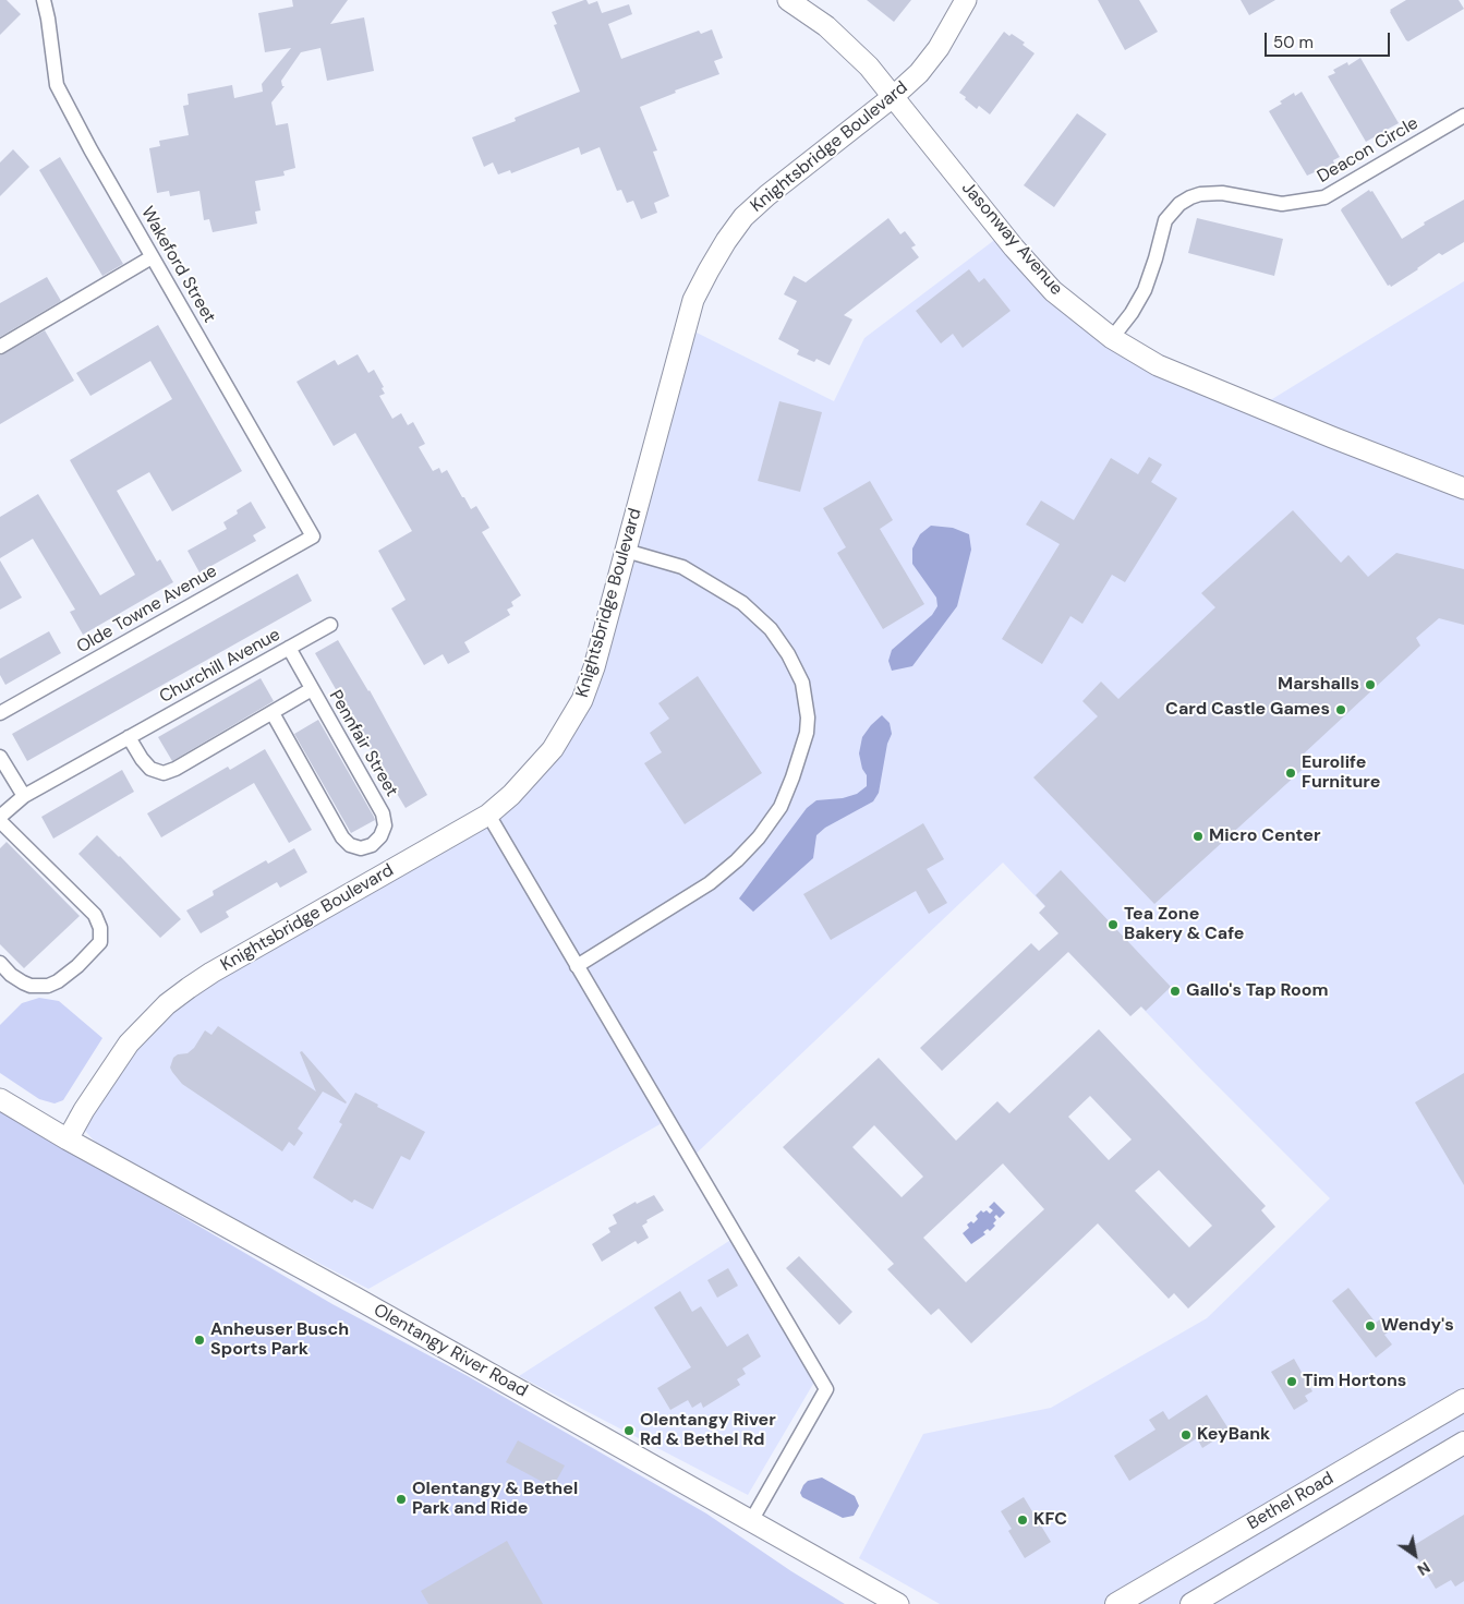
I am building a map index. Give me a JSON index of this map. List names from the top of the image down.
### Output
{
  "streets": {
    "main road": ["Bethel Road"],
    "street": [
      "Knightsbridge Boulevard",
      "Deacon Circle",
      "Jasonway Avenue",
      "Wakeford Street",
      "Olde Towne Avenue",
      "Churchill Avenue",
      "Pennfair Street",
      "Olentangy River Road"
    ]
  },
  "crossings": [
    ["Knightsbridge Boulevard", "Jasonway Avenue"],
    ["Knightsbridge Boulevard", "Olentangy River Road"],
    ["Deacon Circle", "Jasonway Avenue"],
    ["Wakeford Street", "Olde Towne Avenue"],
    ["Churchill Avenue", "Pennfair Street"]
  ],
  "places": [
    "Marshalls",
    "Card Castle Games",
    "Eurolife Furniture",
    "Micro Center",
    "Tea Zone Bakery & Cafe",
    "Gallo's Tap Room",
    "Wendy's",
    "Anheuser Busch Sports Park",
    "Tim Hortons",
    "Olentangy River Rd & Bethel Rd",
    "KeyBank",
    "Olentangy & Bethel Park and Ride",
    "KFC"
  ],
  "scale_bar": "50 m",
  "north": "bottom right"
}
